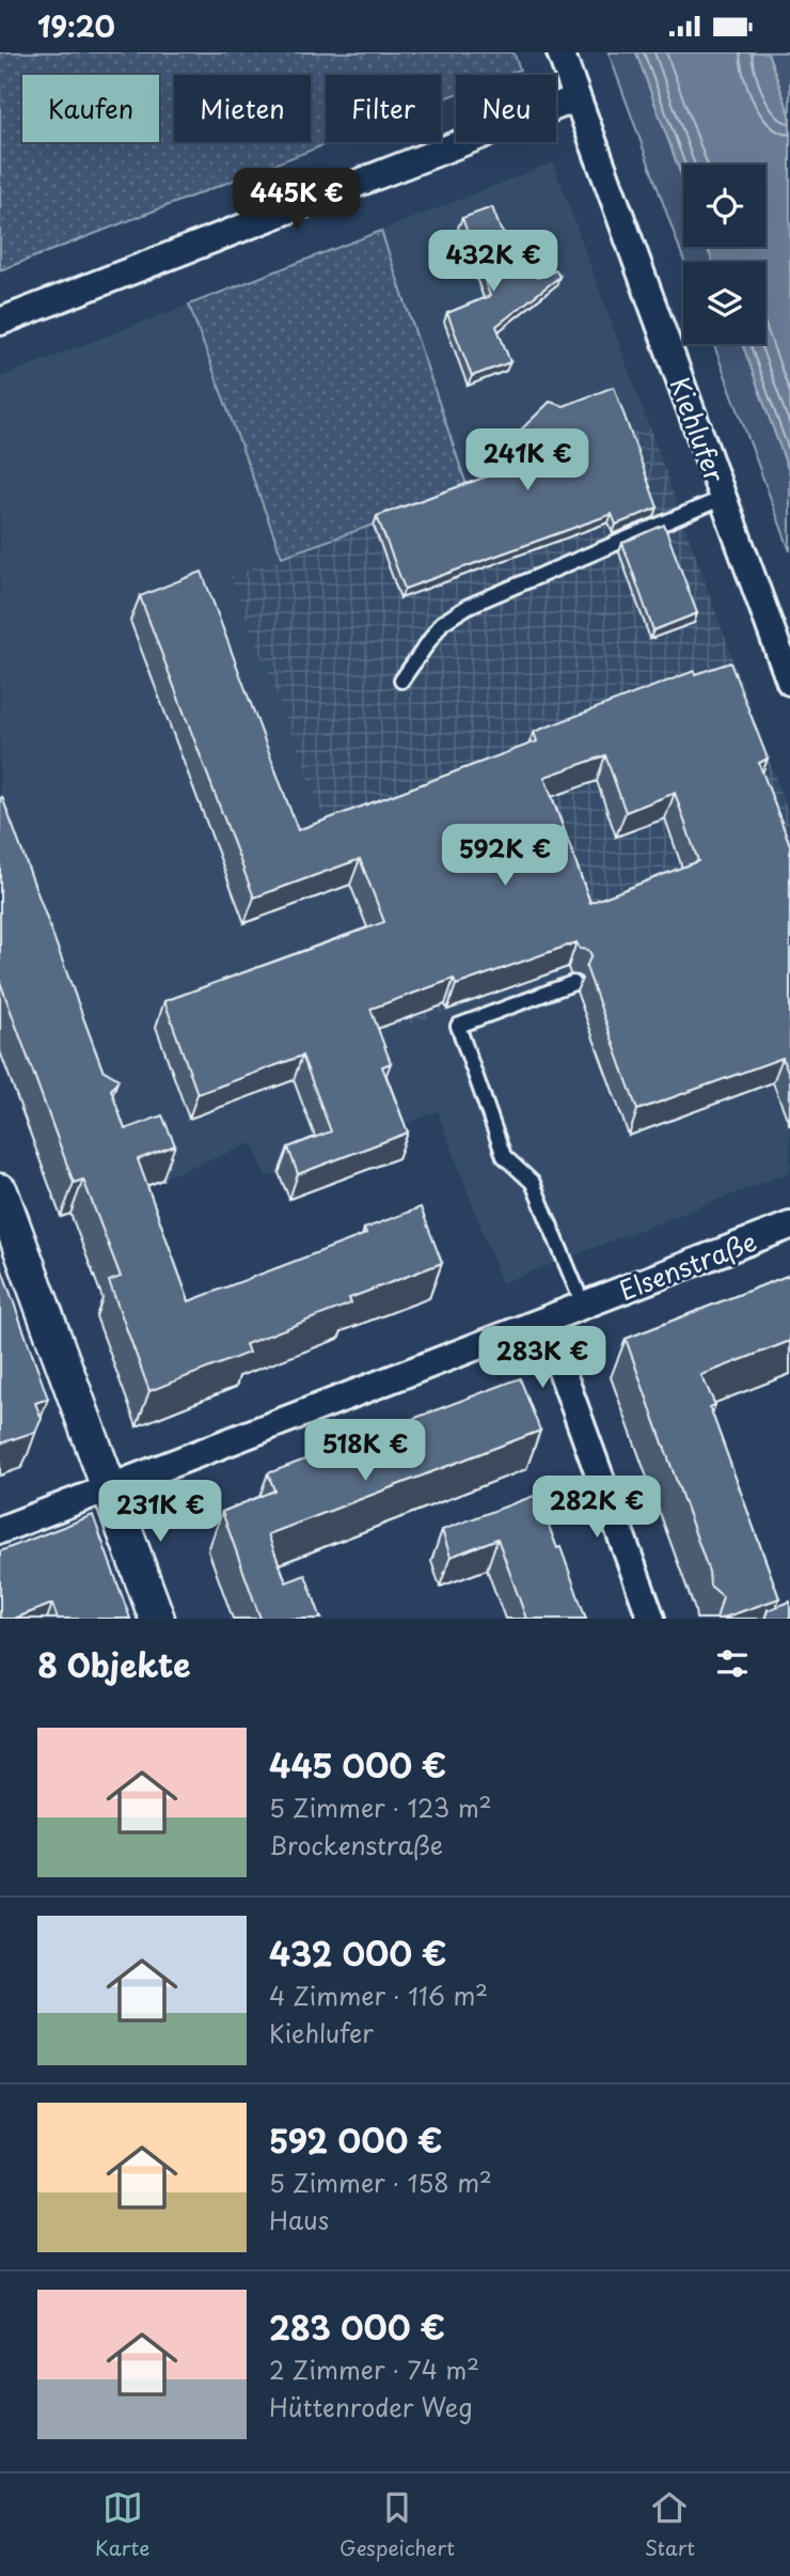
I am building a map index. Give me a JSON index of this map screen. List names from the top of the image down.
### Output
{
  "streets": {
    "street": ["Kiehlufer", "Elsenstraße"]
  },
  "page": {
    "status": "19:20",
    "chip": [
      "Kaufen",
      "Mieten",
      "Filter",
      "Neu"
    ],
    "price": [
      "445K €",
      "432K €",
      "241K €",
      "592K €",
      "283K €",
      "518K €",
      "282K €",
      "231K €"
    ],
    "heading": "8 Objekte",
    "list": [
      {
        "name": "445 000 €",
        "note": "5 Zimmer · 123 m² · Brockenstraße"
      },
      {
        "name": "432 000 €",
        "note": "4 Zimmer · 116 m² · Kiehlufer"
      },
      {
        "name": "592 000 €",
        "note": "5 Zimmer · 158 m² · Haus"
      },
      {
        "name": "283 000 €",
        "note": "2 Zimmer · 74 m² · Hüttenroder Weg"
      }
    ],
    "tabs": ["Karte", "Gespeichert", "Start"]
  }
}
